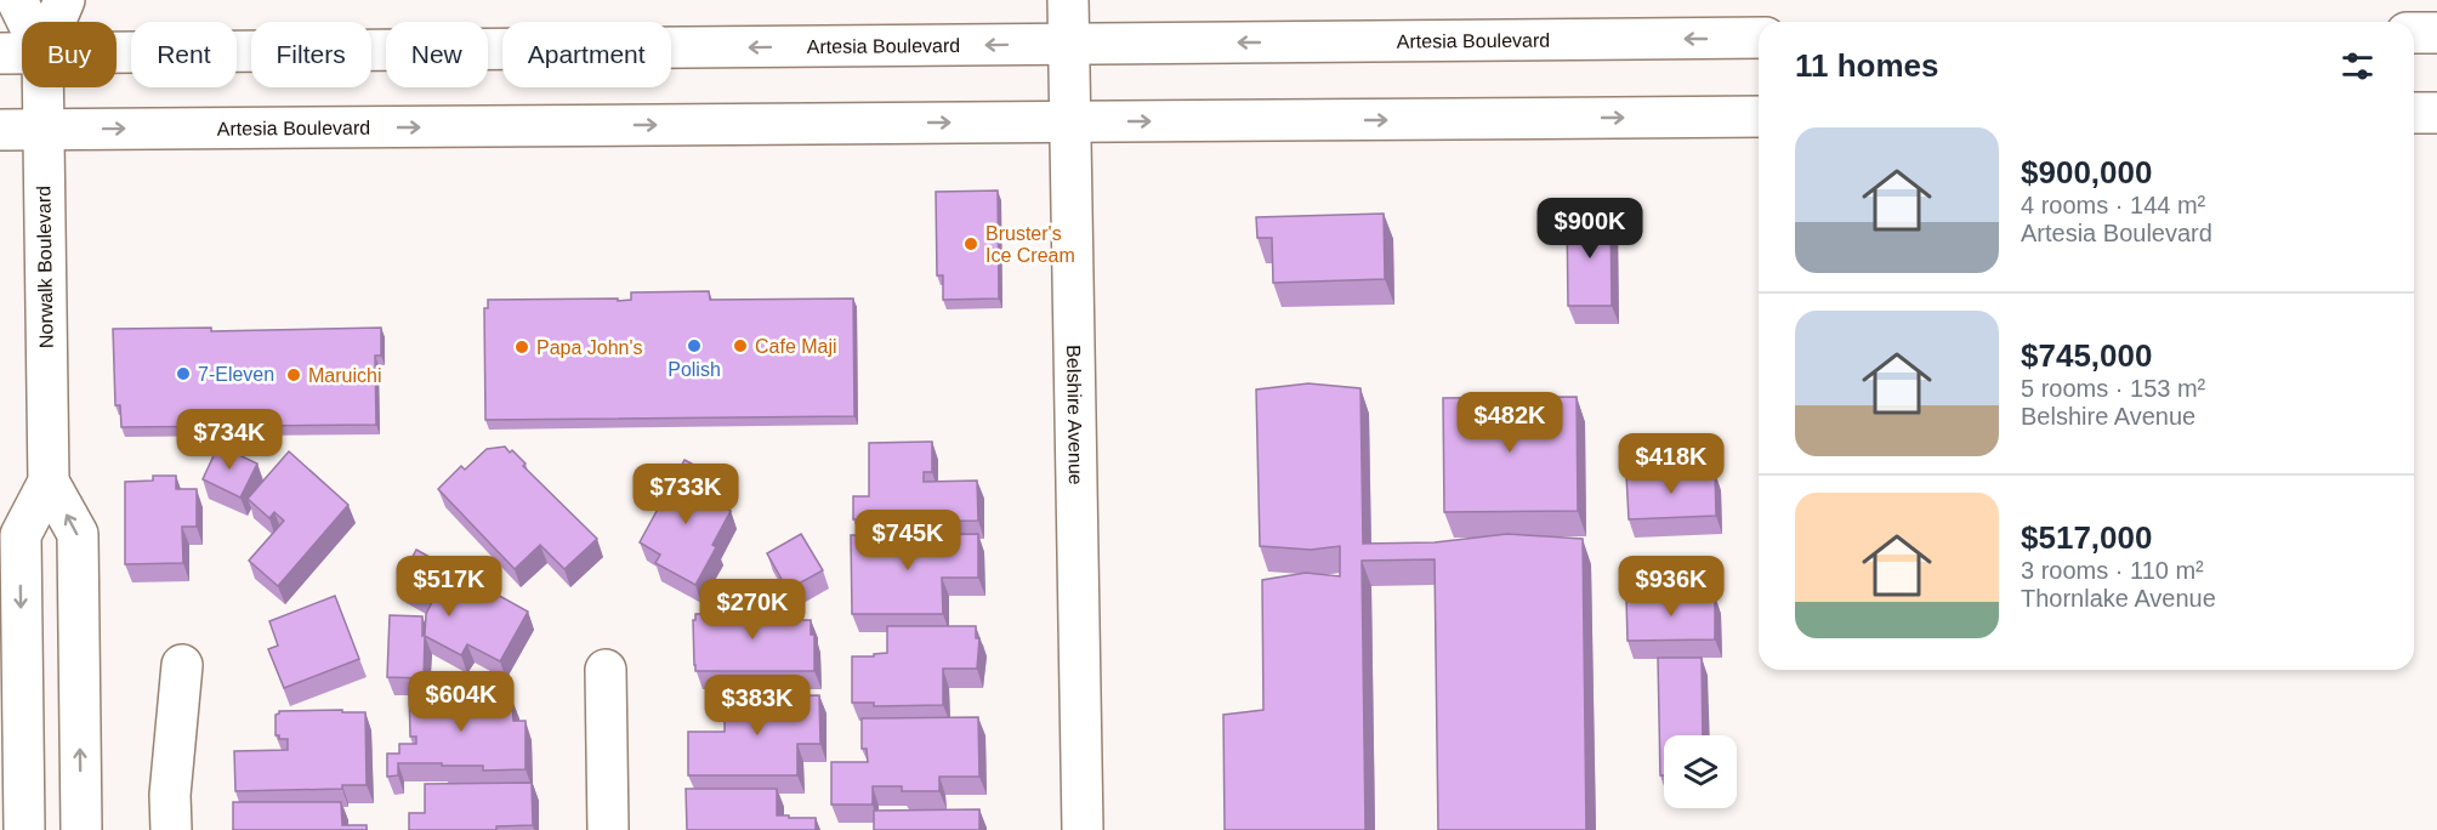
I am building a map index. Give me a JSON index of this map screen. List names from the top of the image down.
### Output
{
  "streets": {
    "main road": ["Artesia Boulevard", "Norwalk Boulevard", "Belshire Avenue"]
  },
  "crossings": [
    ["Artesia Boulevard", "Norwalk Boulevard"],
    ["Artesia Boulevard", "Belshire Avenue"]
  ],
  "places": [
    "Bruster's Ice Cream",
    "Polish",
    "Cafe Maji",
    "Papa John's",
    "7-Eleven",
    "Maruichi"
  ],
  "page": {
    "chip": [
      "Buy",
      "Rent",
      "Filters",
      "New",
      "Apartment"
    ],
    "heading": "11 homes",
    "list": [
      {
        "name": "$900,000",
        "note": "4 rooms · 144 m² · Artesia Boulevard"
      },
      {
        "name": "$745,000",
        "note": "5 rooms · 153 m² · Belshire Avenue"
      },
      {
        "name": "$517,000",
        "note": "3 rooms · 110 m² · Thornlake Avenue"
      }
    ],
    "price": [
      "$900K",
      "$482K",
      "$734K",
      "$418K",
      "$733K",
      "$745K",
      "$517K",
      "$936K",
      "$270K",
      "$604K",
      "$383K"
    ]
  }
}
